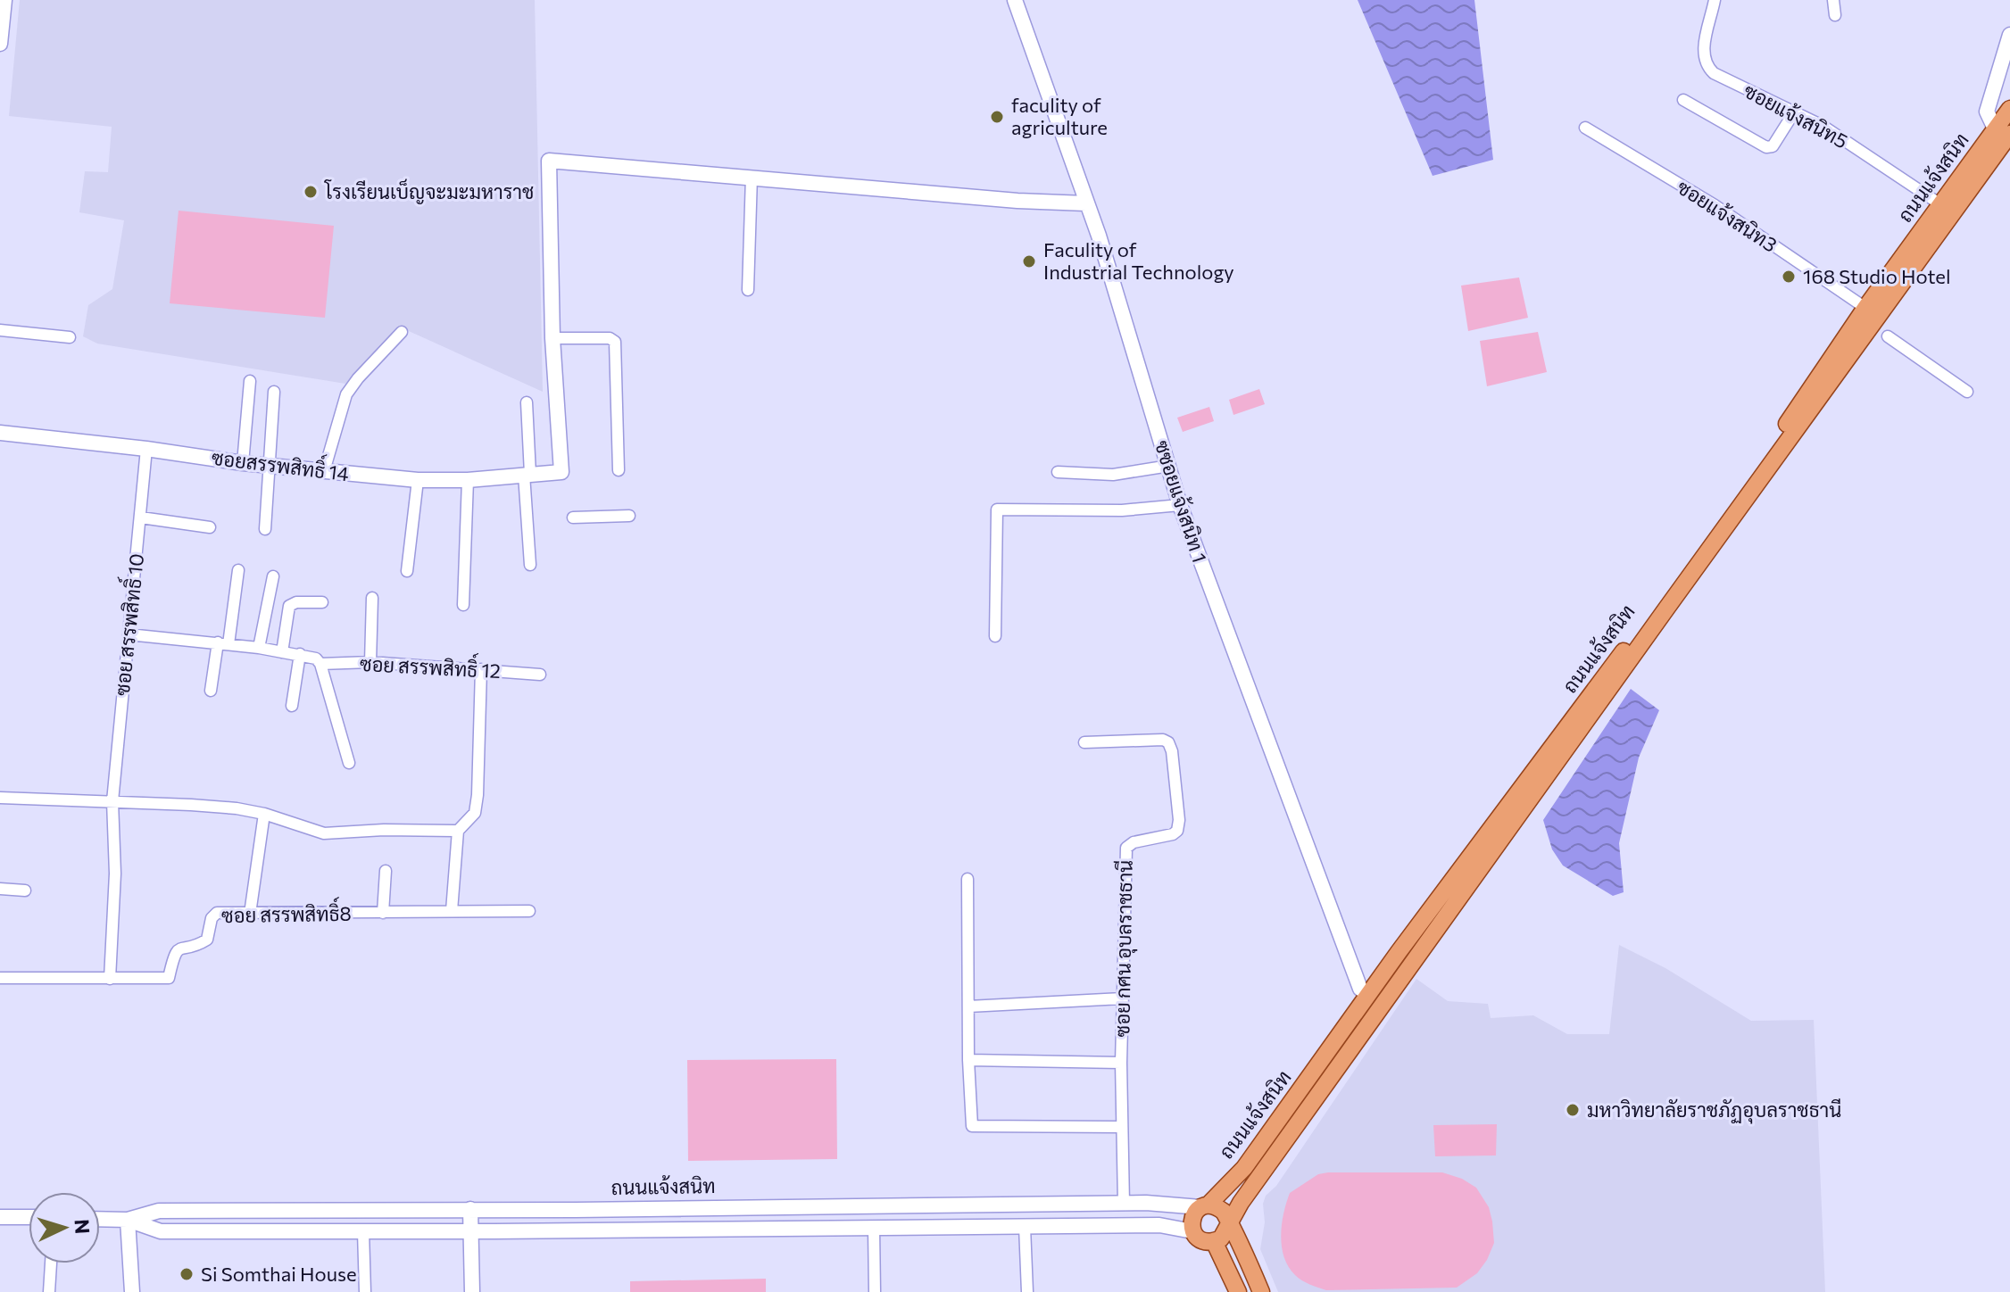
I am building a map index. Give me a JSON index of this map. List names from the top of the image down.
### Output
{
  "streets": {
    "main road": ["ถนนแจ้งสนิท"],
    "street": [
      "ซอยแจ้งสนิท5",
      "ซอยแจ้งสนิท3",
      "ซอยสรรพสิทธิ์ 14",
      "ซซอยแจ้งสนิท 1",
      "ซอย สรรพสิทธิ์ 10",
      "ซอย สรรพสิทธิ์ 12",
      "ซอย สรรพสิทธิ์8",
      "ซอย กศน อุบลราชธานี"
    ]
  },
  "crossings": [
    ["ซอยแจ้งสนิท5", "ถนนแจ้งสนิท"],
    ["ถนนแจ้งสนิท", "ซอยแจ้งสนิท3"],
    ["ถนนแจ้งสนิท", "ซซอยแจ้งสนิท 1"],
    ["ถนนแจ้งสนิท", "ซอย กศน อุบลราชธานี"],
    ["ซอยสรรพสิทธิ์ 14", "ซอย สรรพสิทธิ์ 10"],
    ["ซอย สรรพสิทธิ์ 10", "ซอย สรรพสิทธิ์ 12"],
    ["ซอย สรรพสิทธิ์ 10", "ซอย สรรพสิทธิ์8"]
  ],
  "places": [
    "faculity of agriculture",
    "โรงเรียนเบ็ญจะมะมหาราช",
    "Faculity of Industrial Technology",
    "168 Studio Hotel",
    "มหาวิทยาลัยราชภัฏอุบลราชธานี",
    "Si Somthai House"
  ],
  "north": "right"
}
